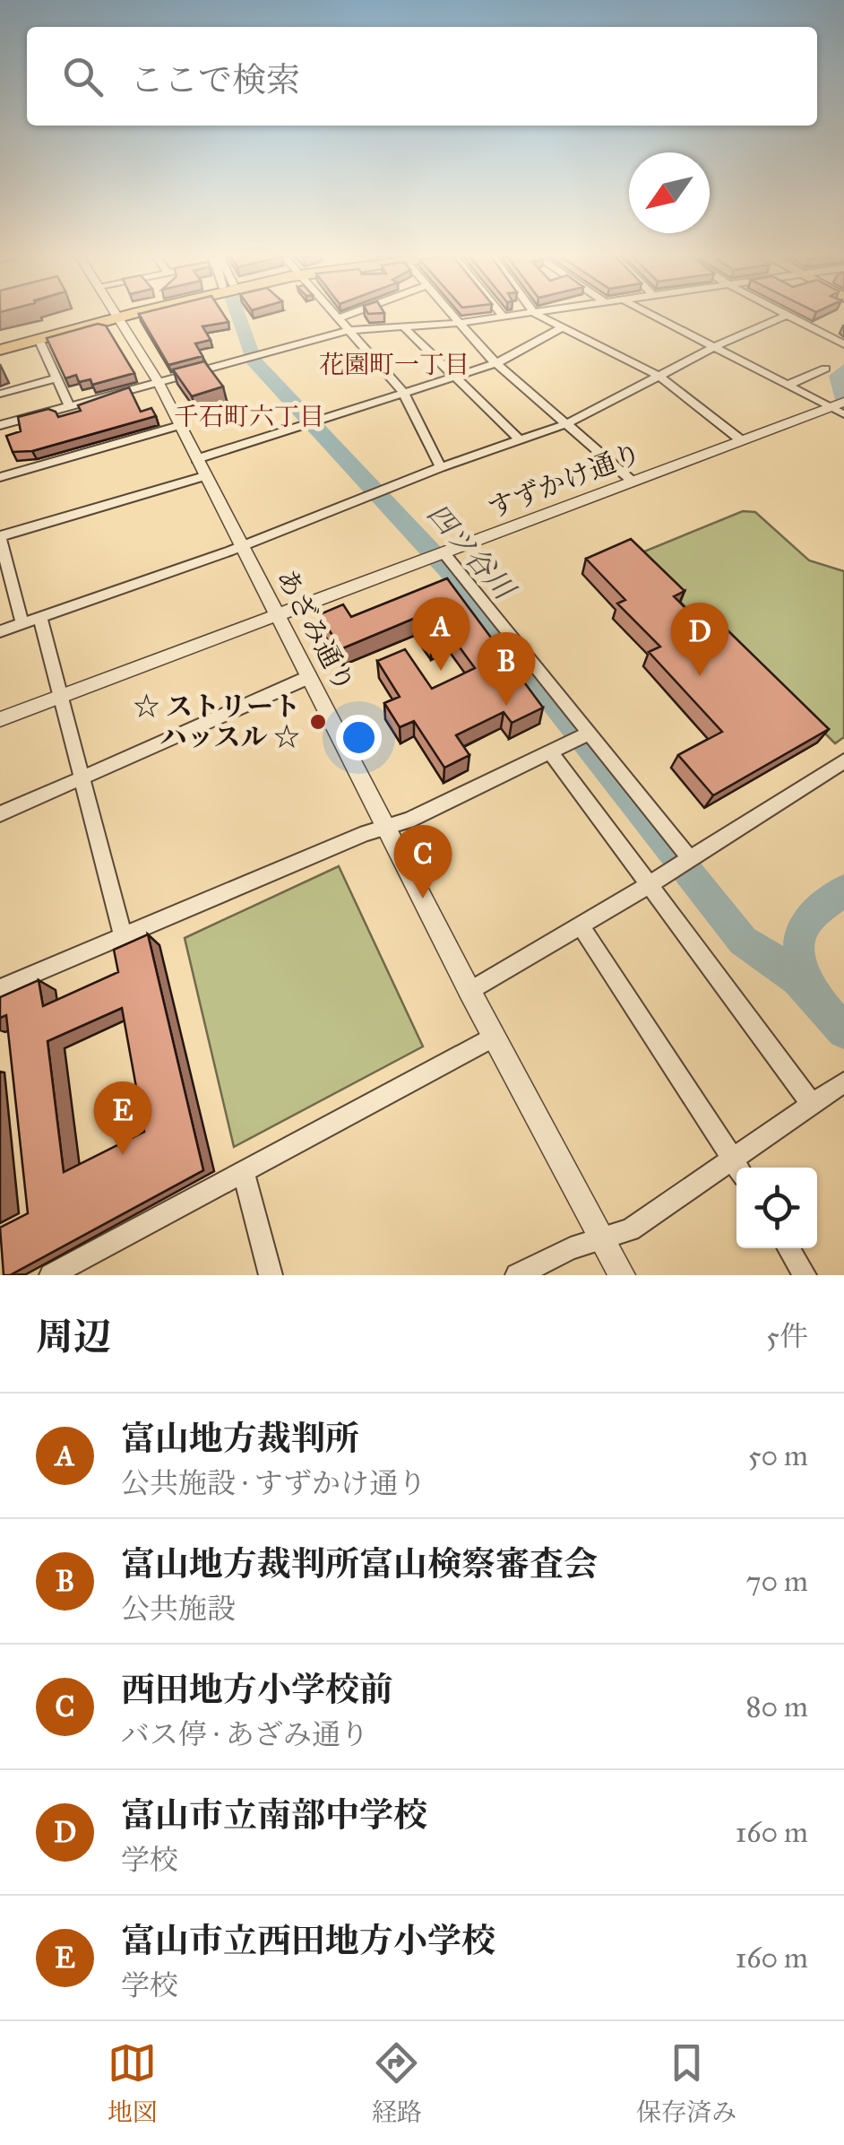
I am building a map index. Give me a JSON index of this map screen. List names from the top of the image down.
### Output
{
  "streets": {
    "street": ["すずかけ通り", "あざみ通り"]
  },
  "crossings": [
    ["すずかけ通り", "あざみ通り"]
  ],
  "districts": ["花園町一丁目", "千石町六丁目"],
  "water": ["四ツ谷川"],
  "places": ["☆ ストリート ハッスル ☆"],
  "north": "bottom left",
  "page": {
    "search": "ここで検索",
    "pins": [
      "A",
      "D",
      "B",
      "C",
      "E"
    ],
    "heading": ["周辺", "5件"],
    "list": [
      {
        "mark": "A",
        "name": "富山地方裁判所",
        "note": "公共施設 · すずかけ通り",
        "value": "50 m"
      },
      {
        "mark": "B",
        "name": "富山地方裁判所富山検察審査会",
        "note": "公共施設",
        "value": "70 m"
      },
      {
        "mark": "C",
        "name": "西田地方小学校前",
        "note": "バス停 · あざみ通り",
        "value": "80 m"
      },
      {
        "mark": "D",
        "name": "富山市立南部中学校",
        "note": "学校",
        "value": "160 m"
      },
      {
        "mark": "E",
        "name": "富山市立西田地方小学校",
        "note": "学校",
        "value": "160 m"
      }
    ],
    "nav": ["地図", "経路", "保存済み"]
  }
}
